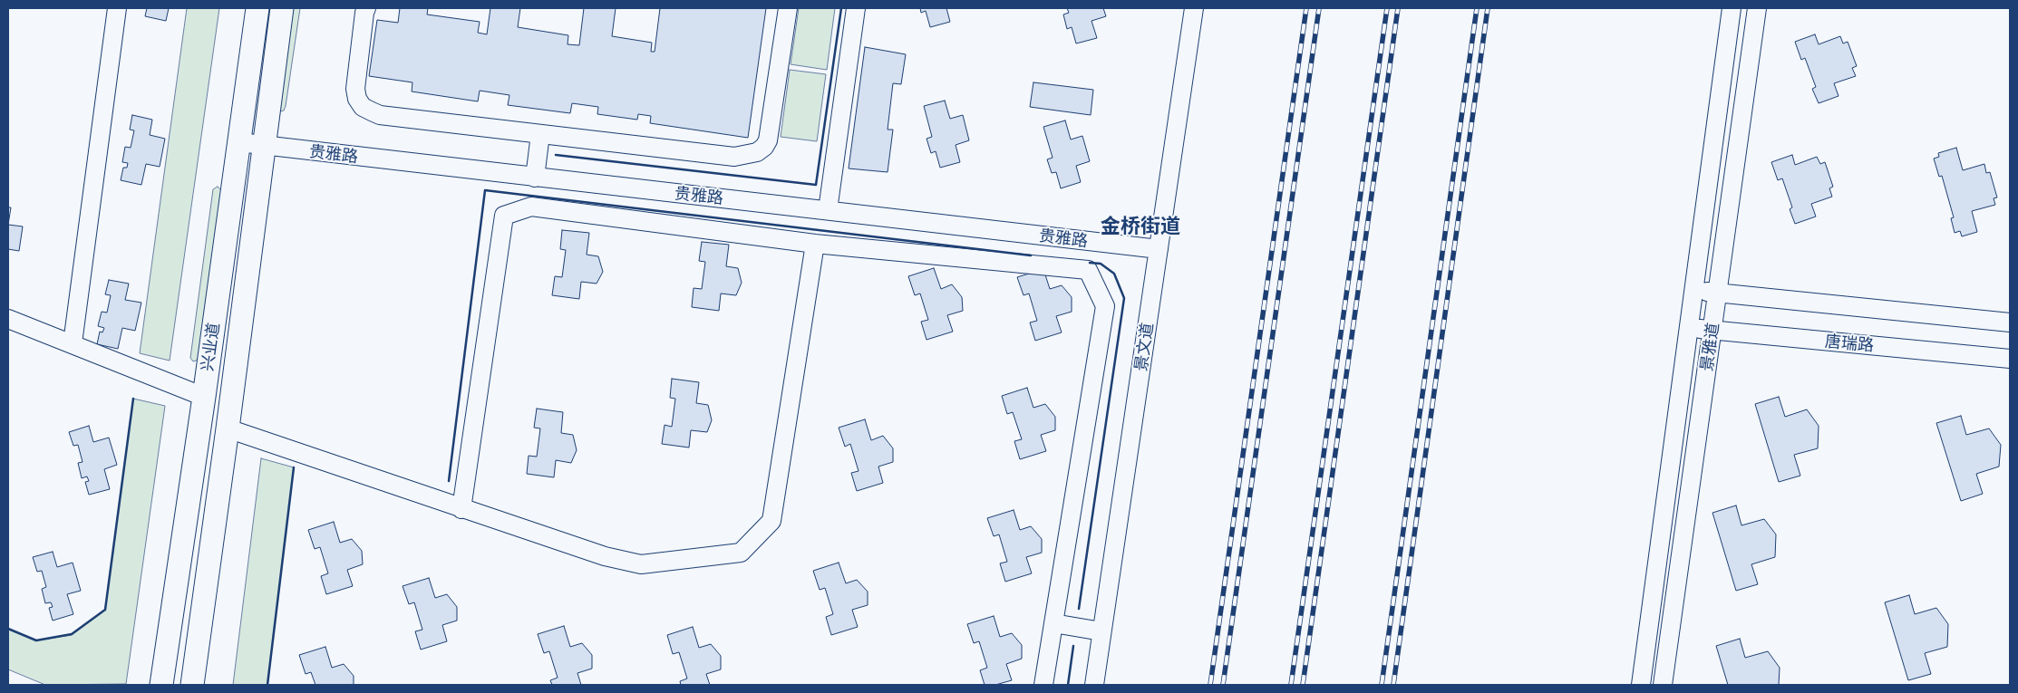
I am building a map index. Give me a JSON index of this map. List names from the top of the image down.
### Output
{
  "streets": {
    "main road": ["兴业道"],
    "street": [
      "贵雅路",
      "唐瑞路",
      "景文道",
      "景雅道"
    ]
  },
  "crossings": [
    ["贵雅路", "兴业道"],
    ["贵雅路", "景文道"],
    ["唐瑞路", "景雅道"]
  ],
  "districts": ["金桥街道"]
}
